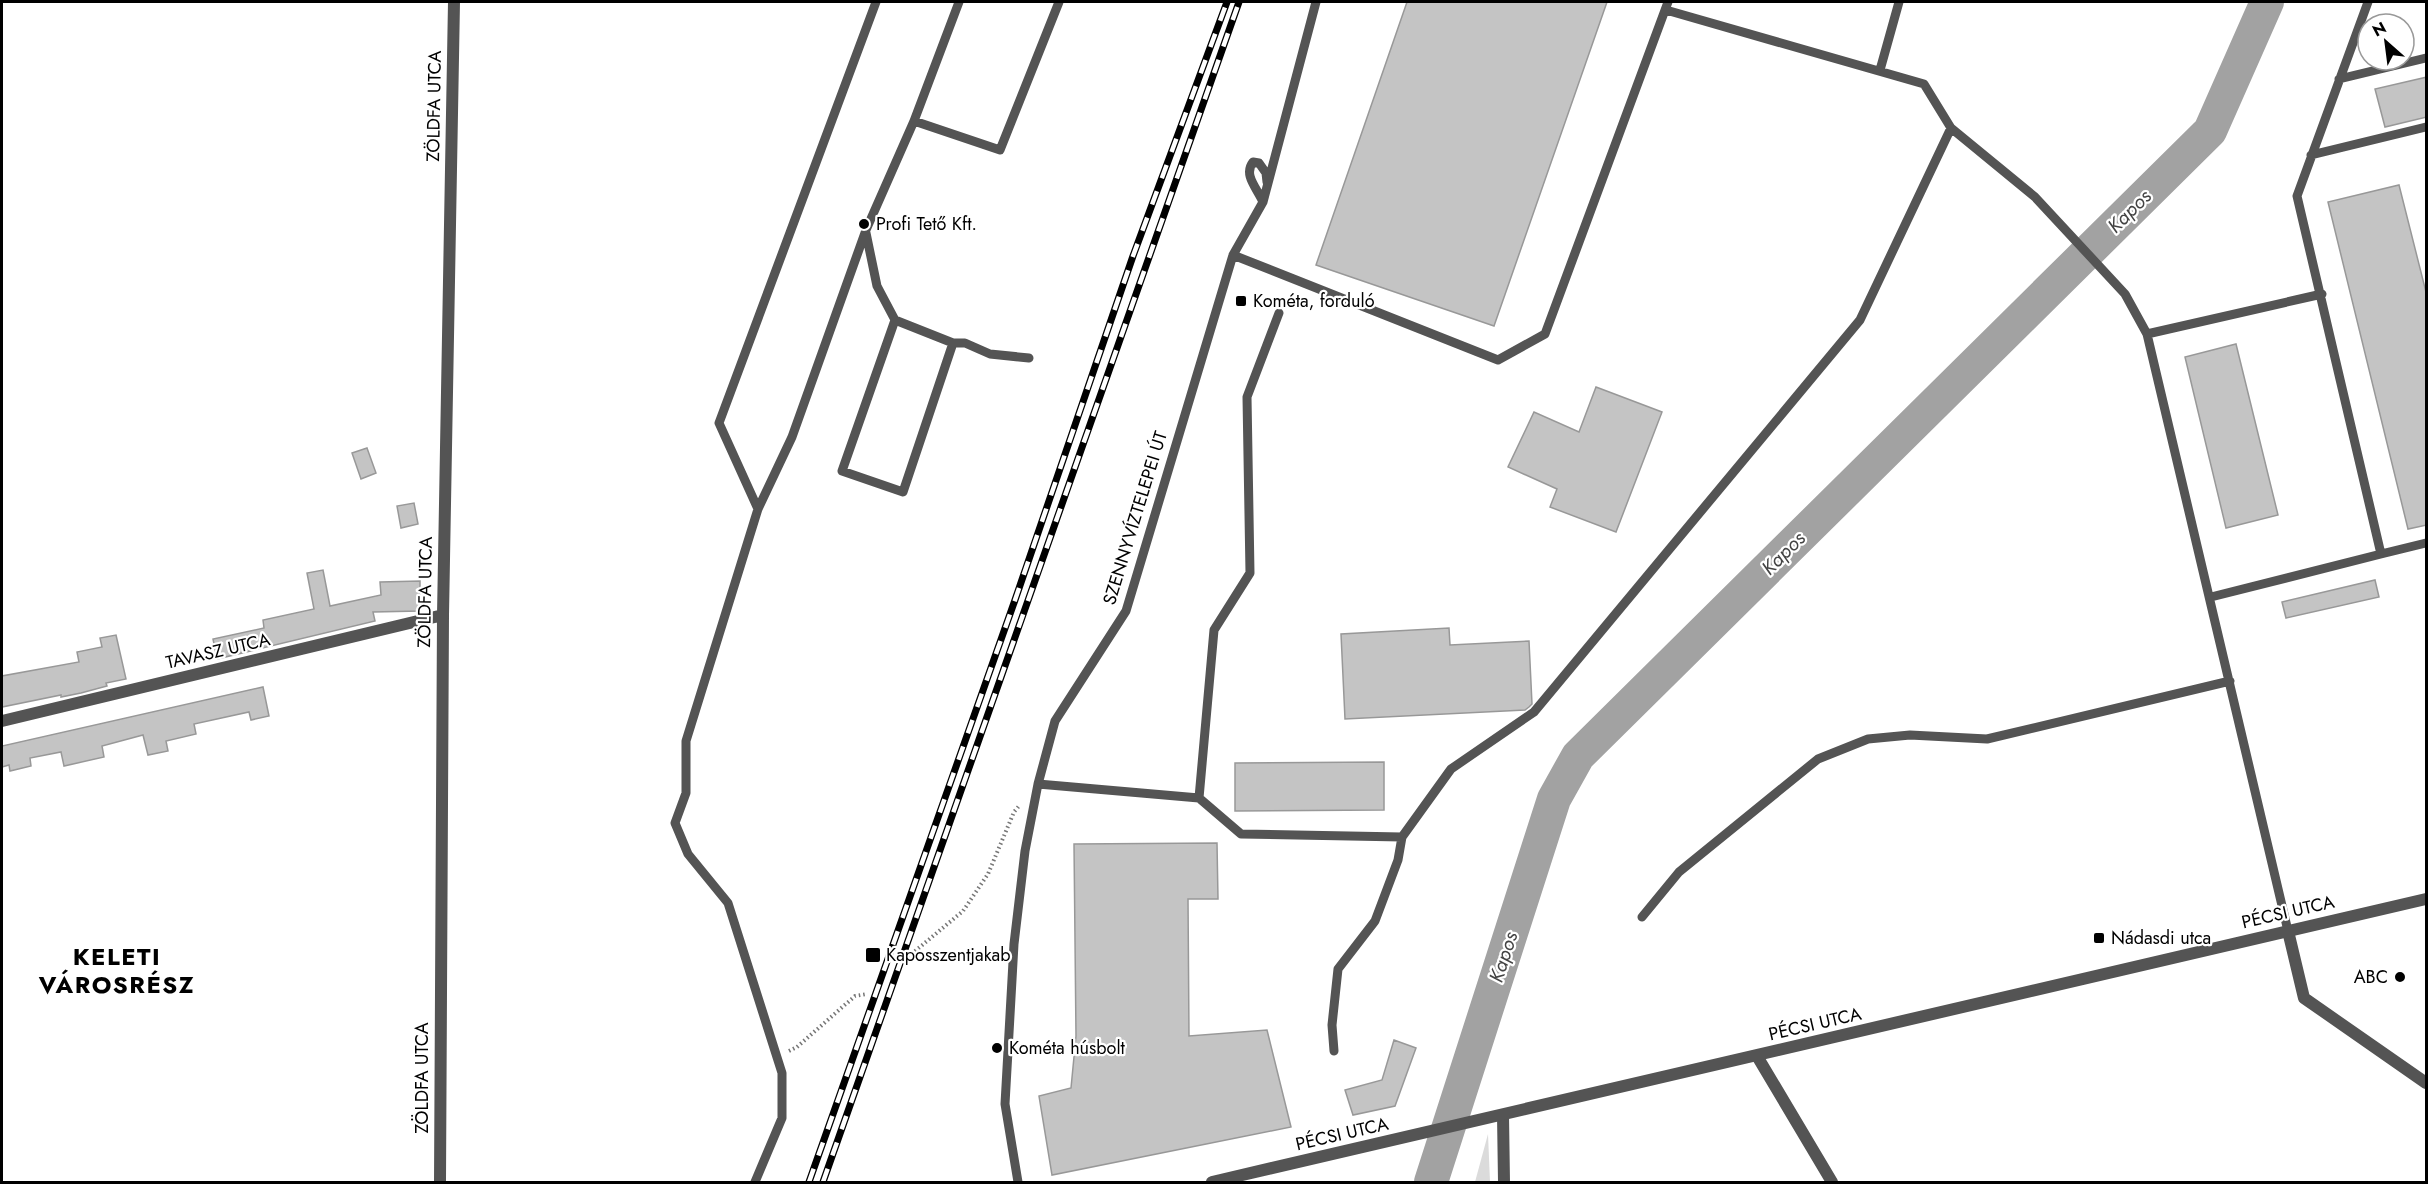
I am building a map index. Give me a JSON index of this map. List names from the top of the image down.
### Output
{
  "streets": {
    "street": ["ZÖLDFA UTCA", "TAVASZ UTCA", "PÉCSI UTCA"],
    "lane": ["SZENNYVÍZTELEPEI ÚT"]
  },
  "crossings": [
    ["ZÖLDFA UTCA", "TAVASZ UTCA"]
  ],
  "districts": ["KELETI VÁROSRÉSZ"],
  "water": ["Kapos"],
  "places": {
    "other": ["Profi Tető Kft.", "ABC", "Kométa húsbolt"],
    "transit": ["Kométa, forduló", "Nádasdi utca", "Kaposszentjakab"]
  },
  "north": "top left"
}
